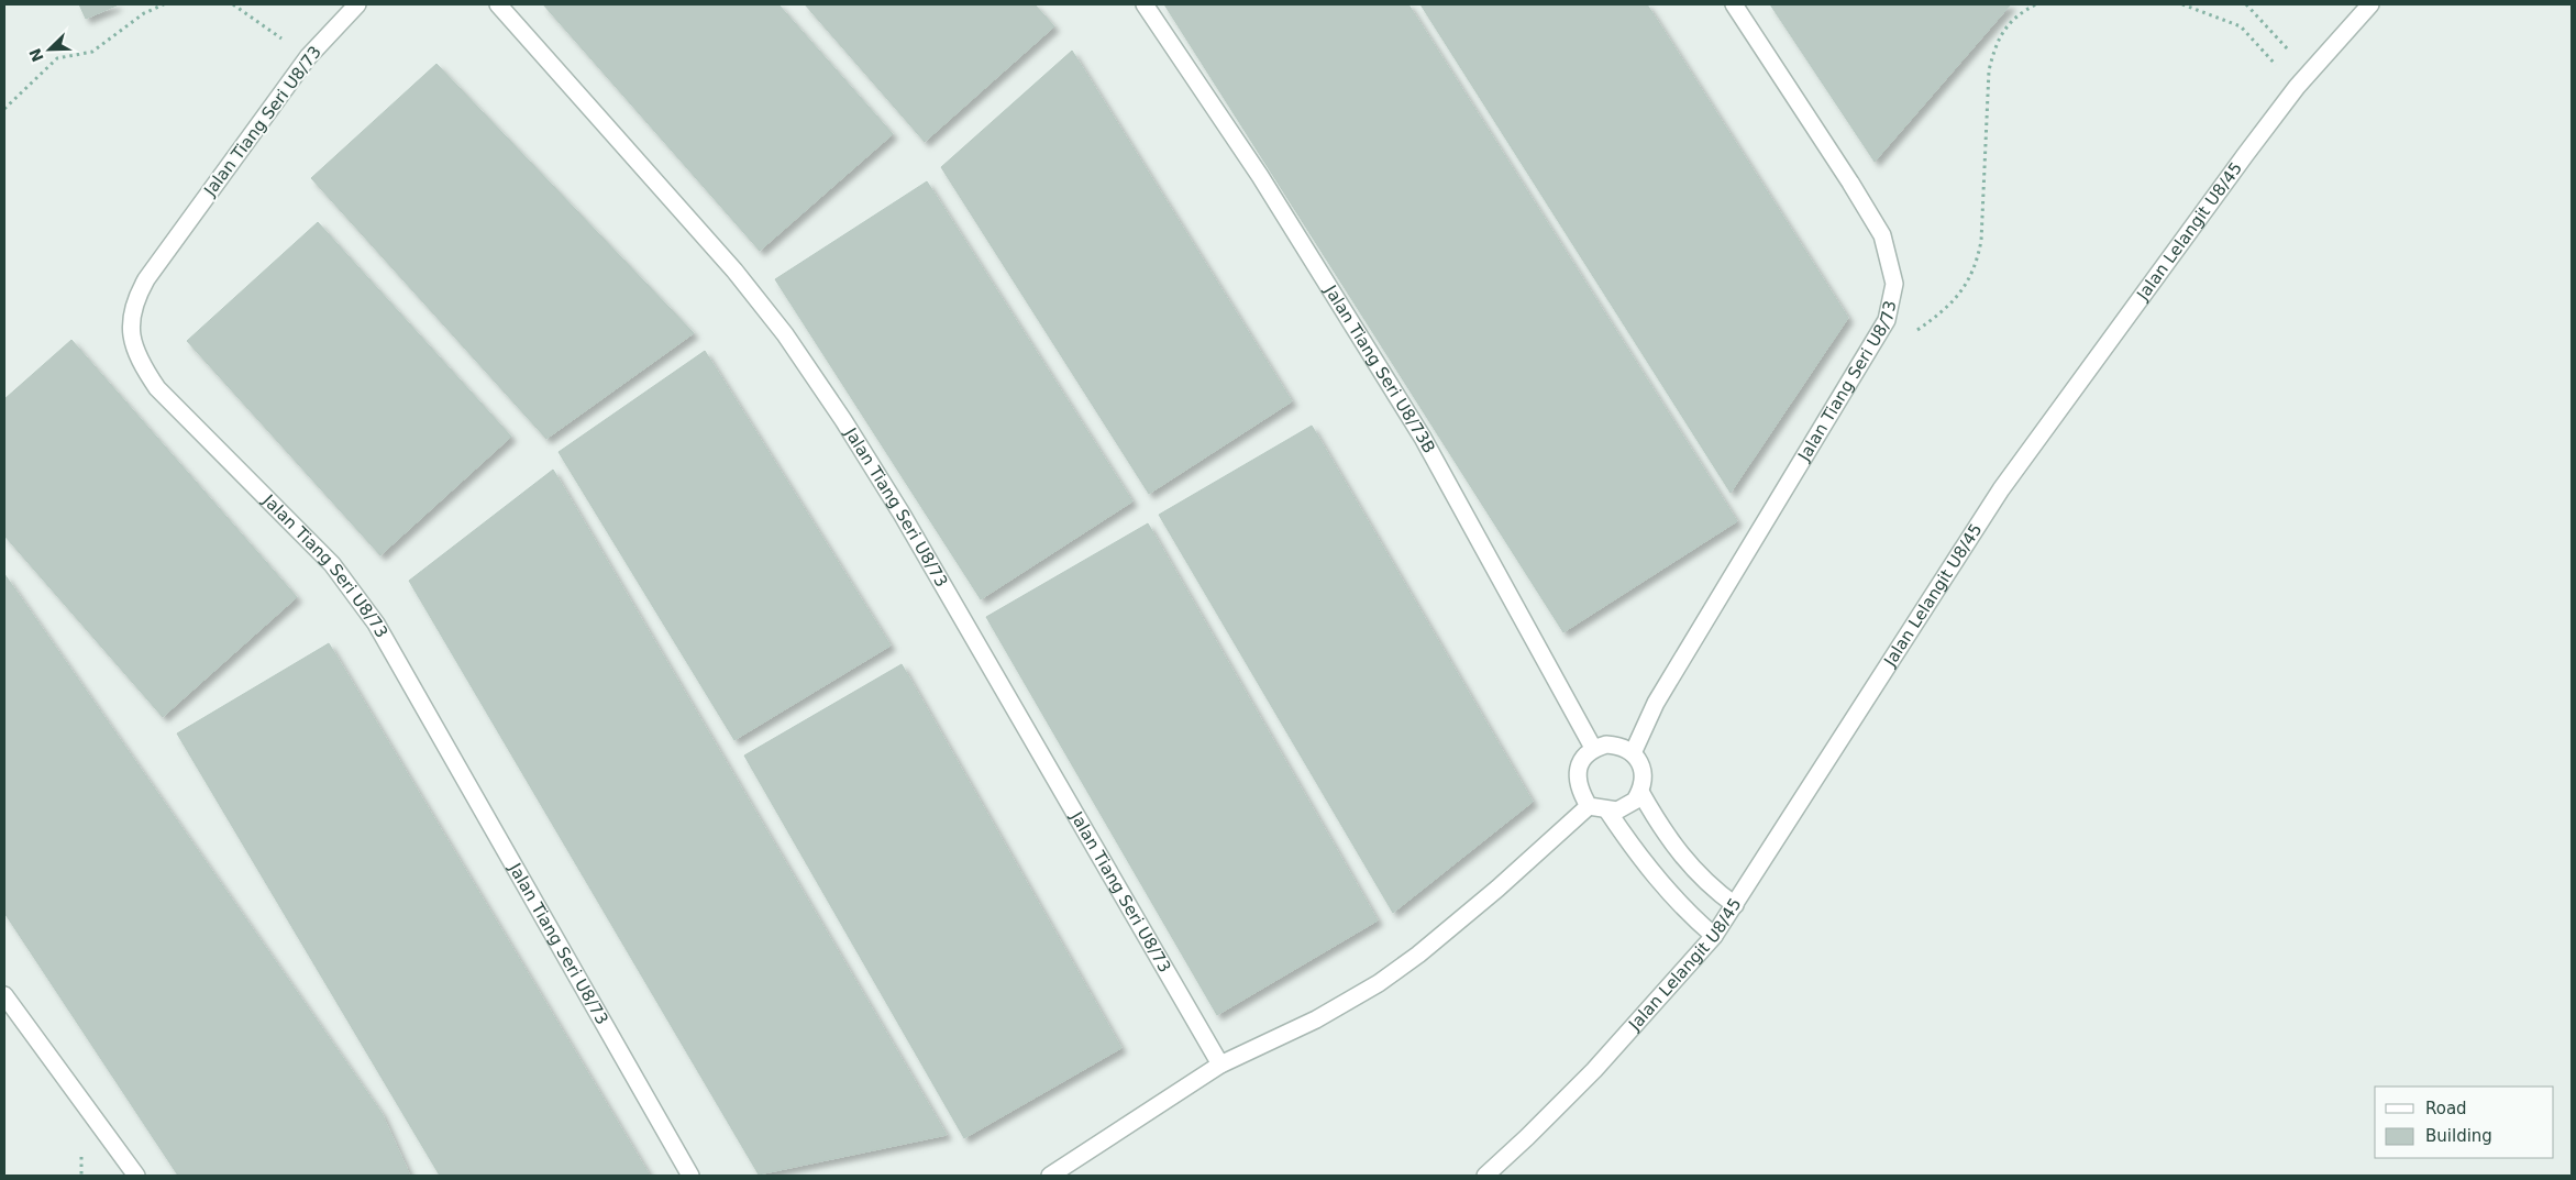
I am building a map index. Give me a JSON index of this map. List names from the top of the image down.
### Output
{
  "streets": {
    "street": ["Jalan Tiang Seri U8/73", "Jalan Lelangit U8/45", "Jalan Tiang Seri U8/73B"]
  },
  "crossings": [
    ["Jalan Tiang Seri U8/73", "Jalan Tiang Seri U8/73B"]
  ],
  "legend": ["Road", "Building"],
  "north": "bottom left"
}
